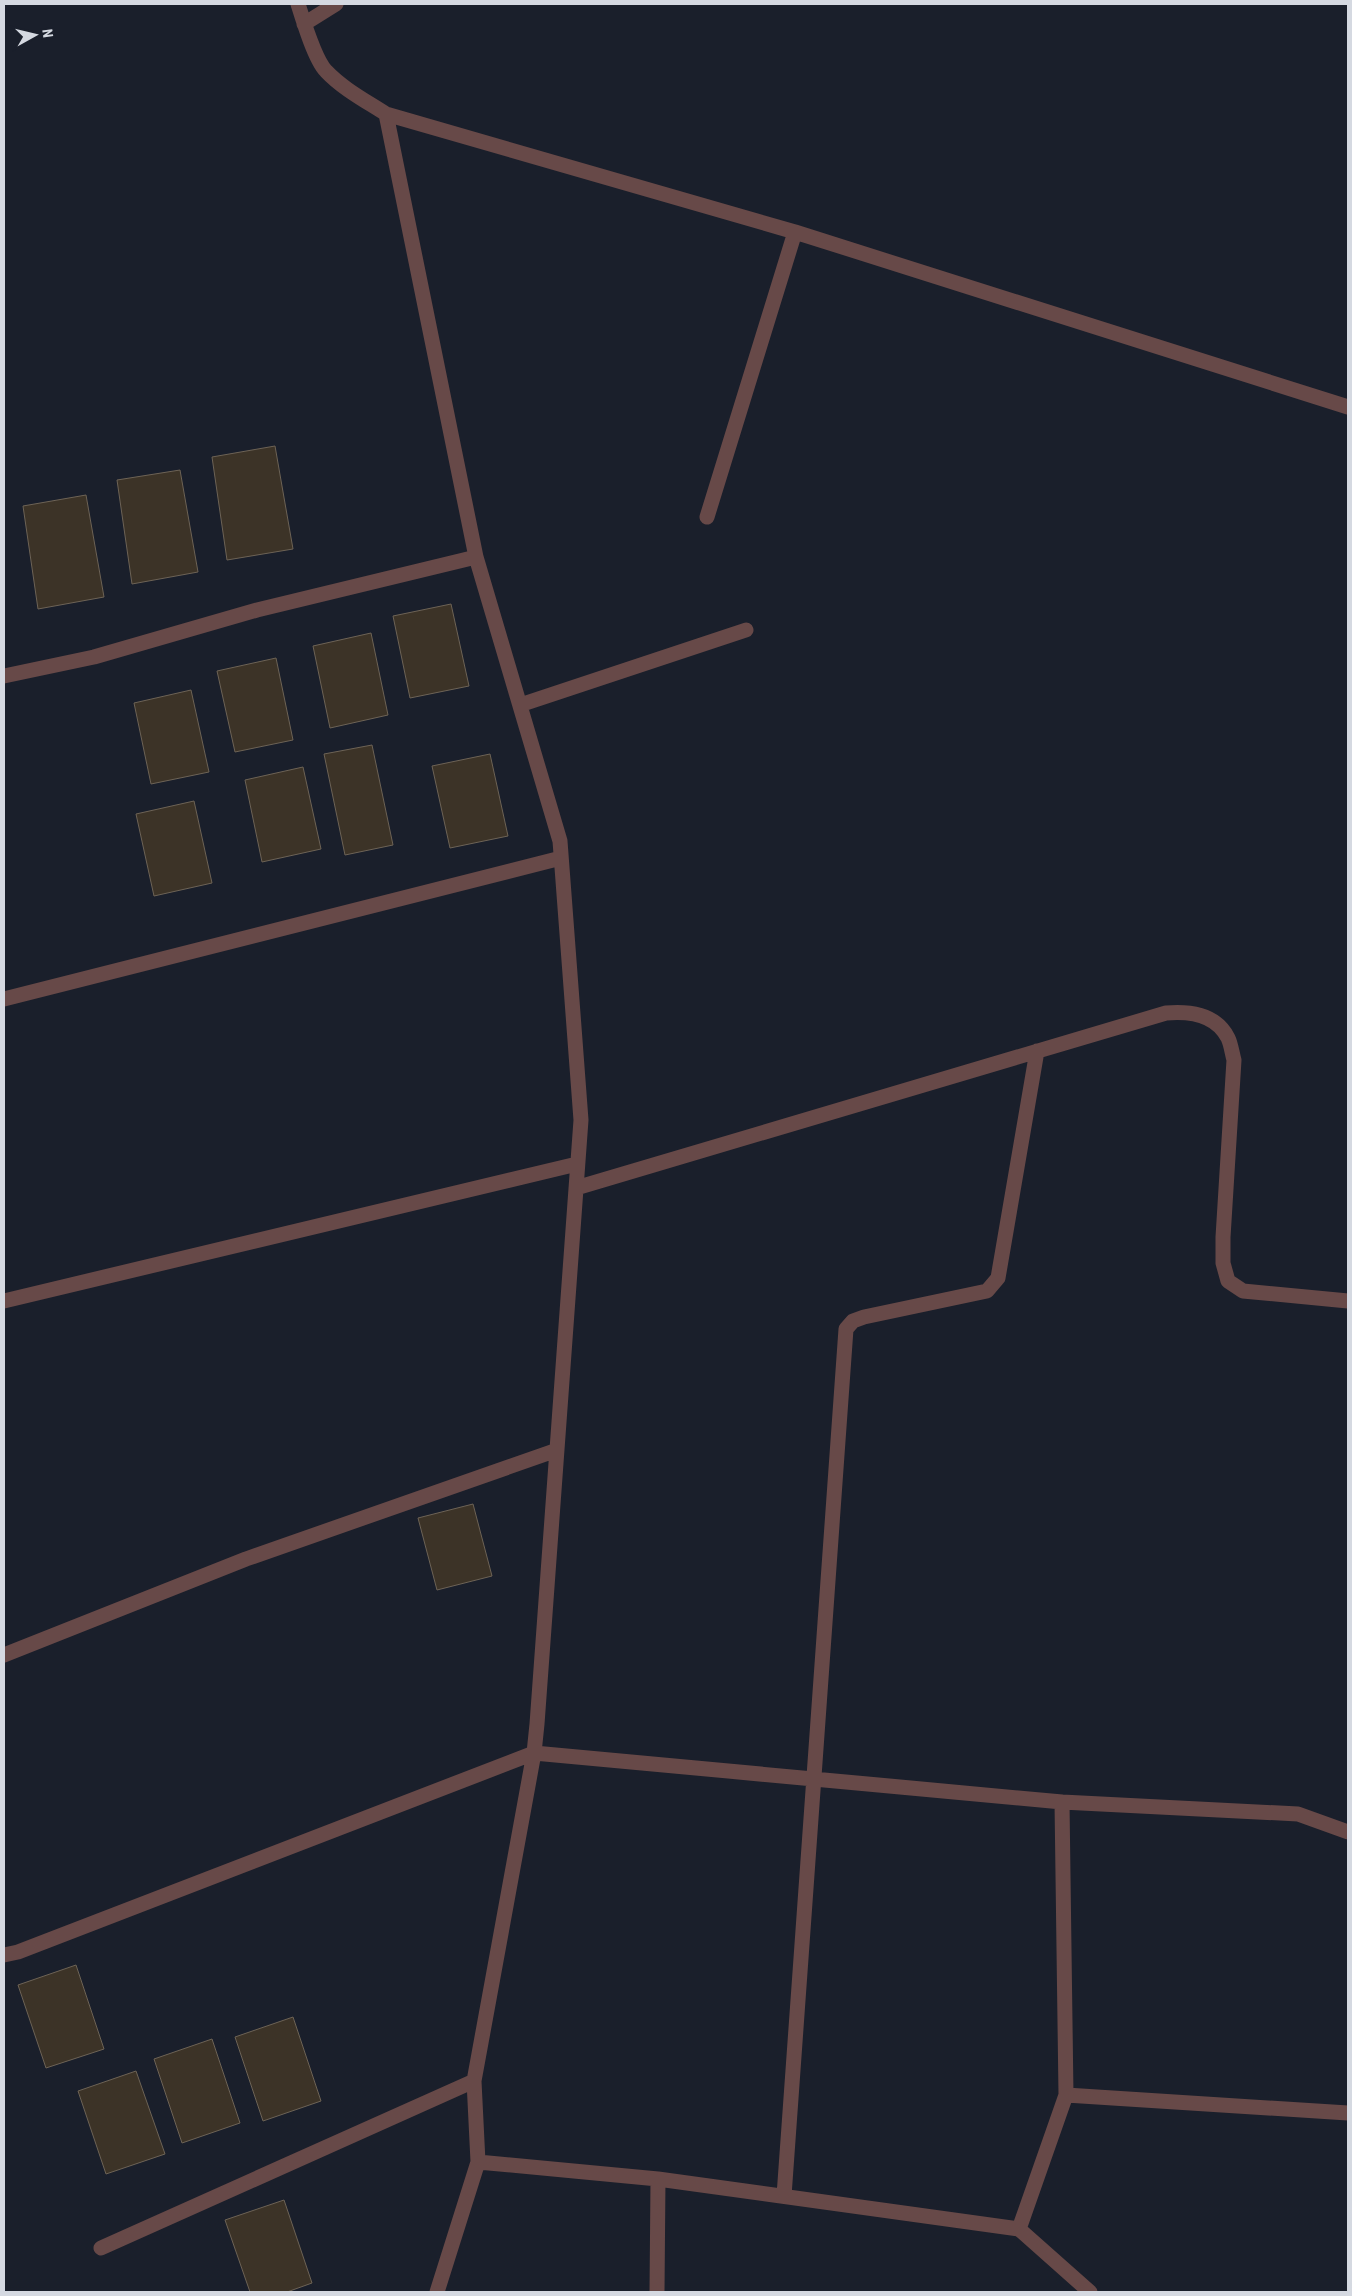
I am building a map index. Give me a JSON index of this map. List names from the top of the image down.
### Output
{
  "north": "right"
}
